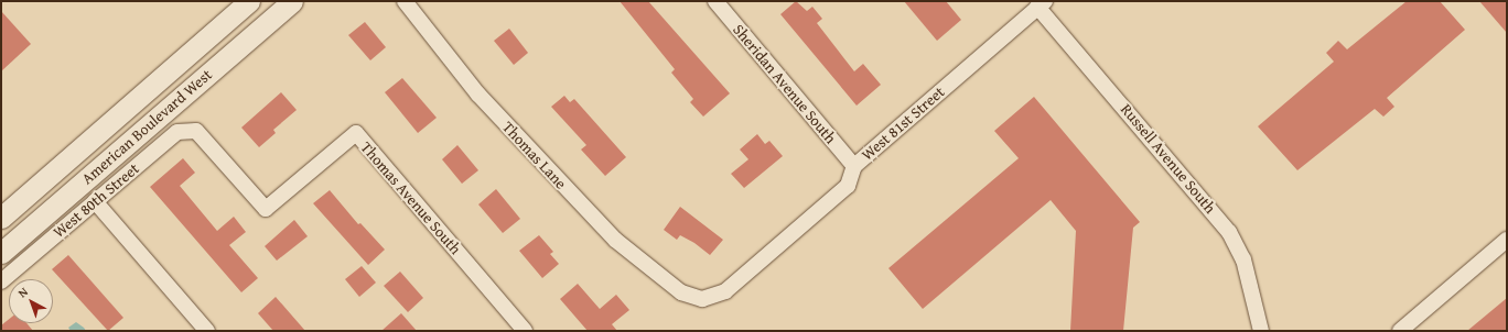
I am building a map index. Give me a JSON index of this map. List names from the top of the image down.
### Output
{
  "streets": {
    "main road": ["American Boulevard West"],
    "street": [
      "Sheridan Avenue South",
      "West 81st Street",
      "Thomas Lane",
      "Russell Avenue South",
      "Thomas Avenue South",
      "West 80th Street"
    ]
  },
  "crossings": [
    ["Sheridan Avenue South", "West 81st Street"],
    ["West 81st Street", "Thomas Lane"],
    ["West 81st Street", "Russell Avenue South"],
    ["Thomas Avenue South", "West 80th Street"]
  ],
  "north": "top left"
}
